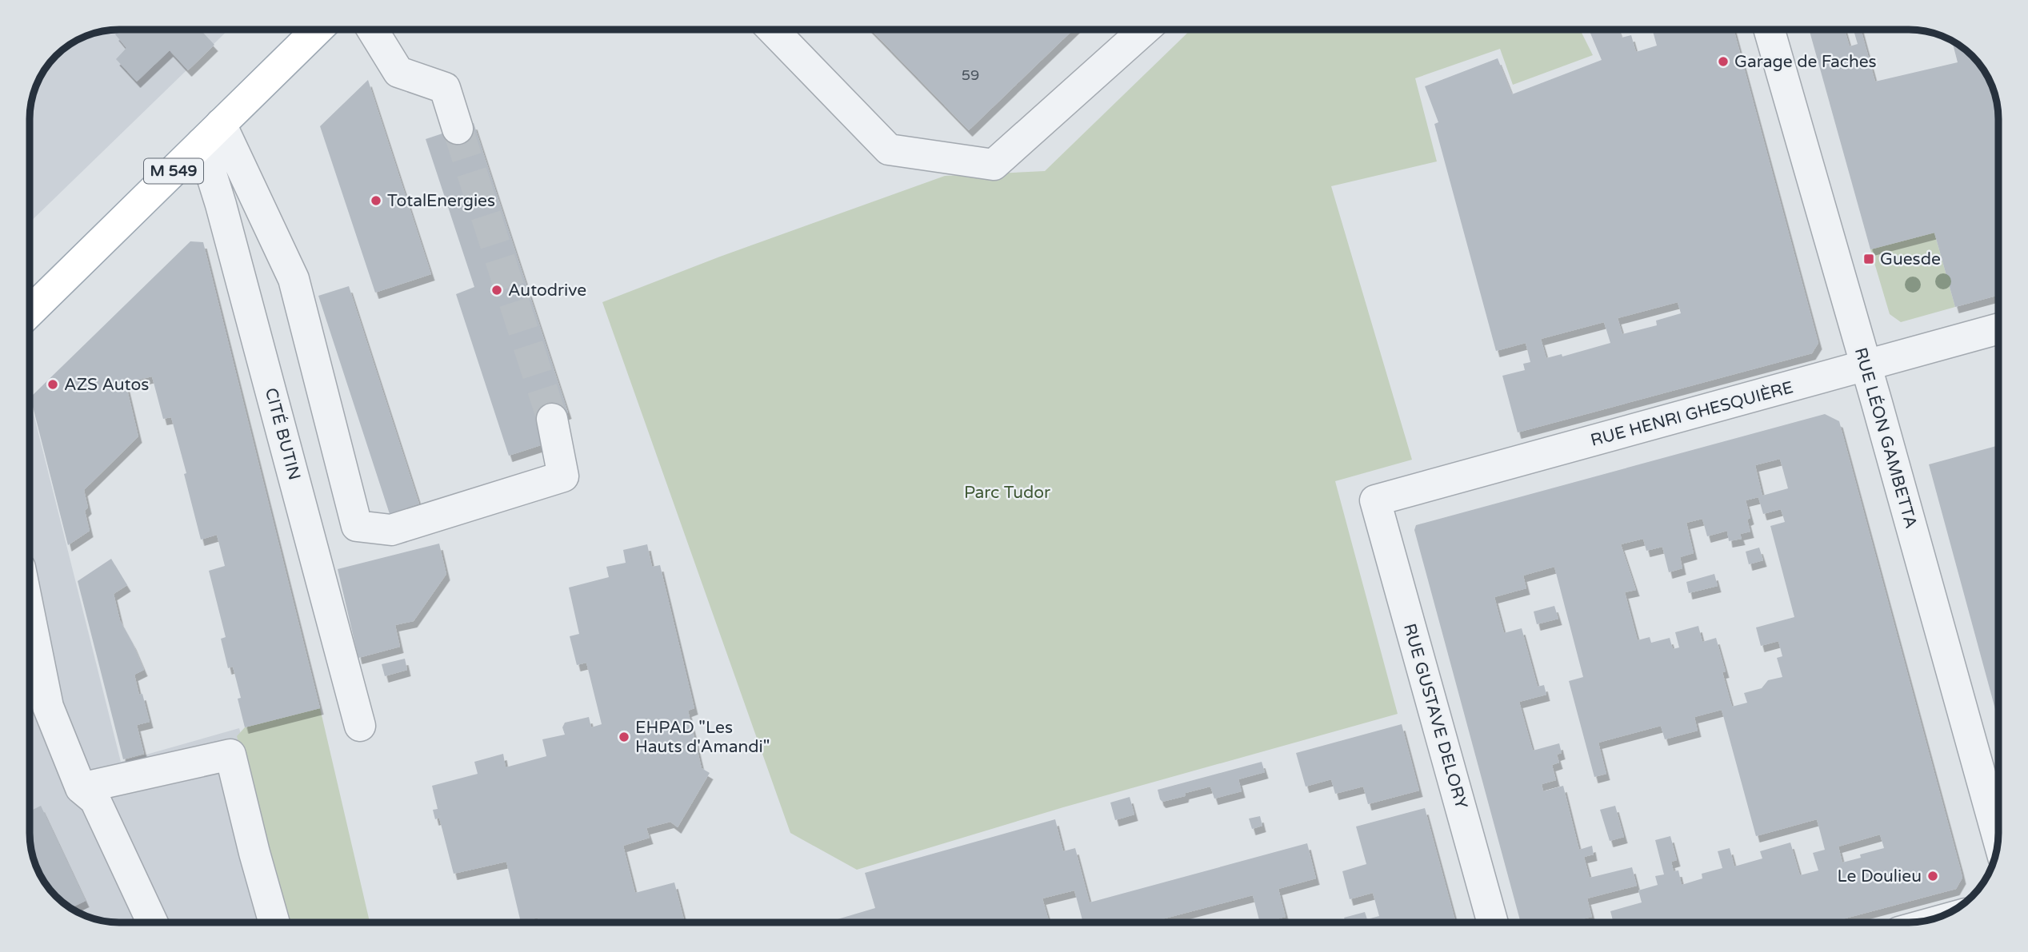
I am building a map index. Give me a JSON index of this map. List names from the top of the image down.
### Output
{
  "streets": {
    "main road": ["M 549"],
    "street": [
      "RUE HENRI GHESQUIÈRE",
      "CITÉ BUTIN",
      "RUE LÉON GAMBETTA",
      "RUE GUSTAVE DELORY"
    ]
  },
  "crossings": [
    ["M 549", "CITÉ BUTIN"],
    ["RUE HENRI GHESQUIÈRE", "RUE LÉON GAMBETTA"],
    ["RUE HENRI GHESQUIÈRE", "RUE GUSTAVE DELORY"]
  ],
  "parks": ["Parc Tudor"],
  "places": {
    "other": [
      "Garage de Faches",
      "TotalEnergies",
      "Autodrive",
      "AZS Autos",
      "EHPAD \"Les Hauts d'Amandi\"",
      "Le Doulieu"
    ],
    "transit": ["Guesde"]
  },
  "house_numbers": ["59"]
}
